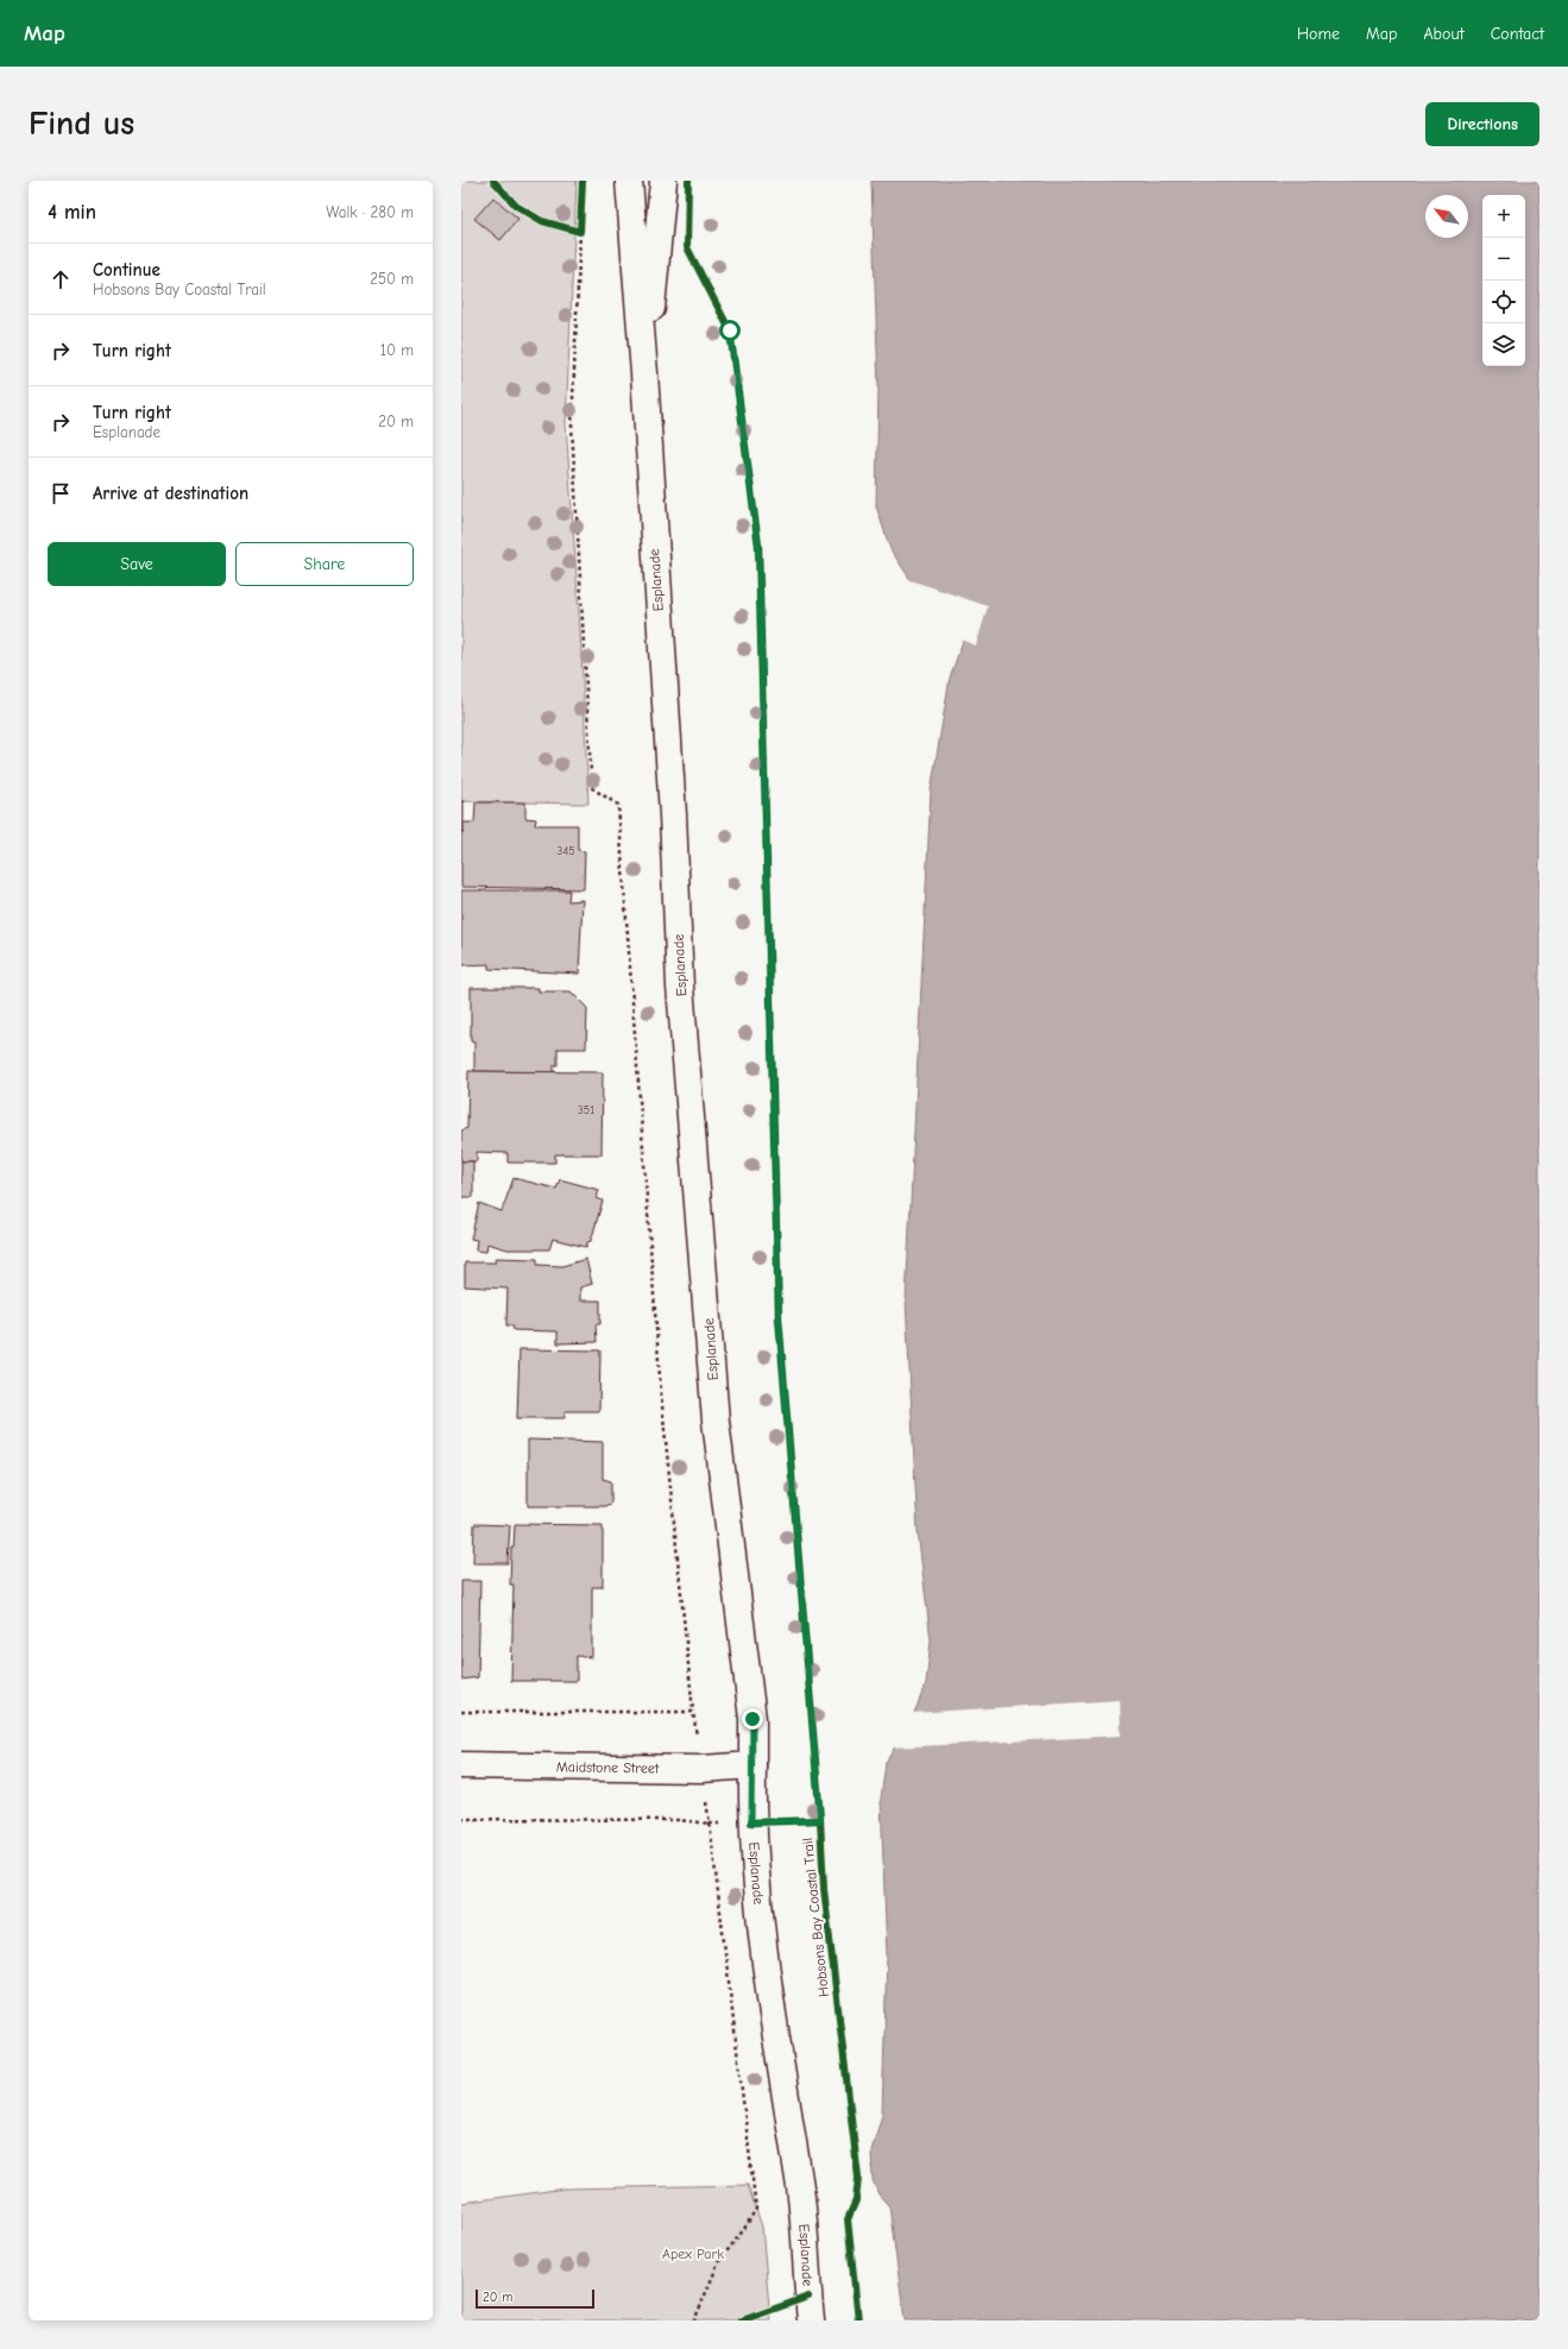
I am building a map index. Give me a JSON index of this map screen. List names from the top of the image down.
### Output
{
  "streets": {
    "street": ["Esplanade", "Maidstone Street"],
    "cycle path": ["Hobsons Bay Coastal Trail"]
  },
  "crossings": [
    ["Esplanade", "Maidstone Street"]
  ],
  "parks": ["Apex Park"],
  "house_numbers": ["345", "351"],
  "scale_bar": "20 m",
  "north": "top left",
  "page": {
    "header": "Map",
    "nav": [
      "Home",
      "Map",
      "About",
      "Contact"
    ],
    "buttons": [
      "Directions",
      ["Save", "Share"]
    ],
    "title": "Find us",
    "heading": ["4 min", "Walk · 280 m"],
    "map_buttons": ["+", "−"],
    "list": [
      ["Continue", "Hobsons Bay Coastal Trail", "250 m"],
      ["Turn right", "10 m"],
      ["Turn right", "Esplanade", "20 m"],
      "Arrive at destination"
    ],
    "scale": "20 m"
  }
}
